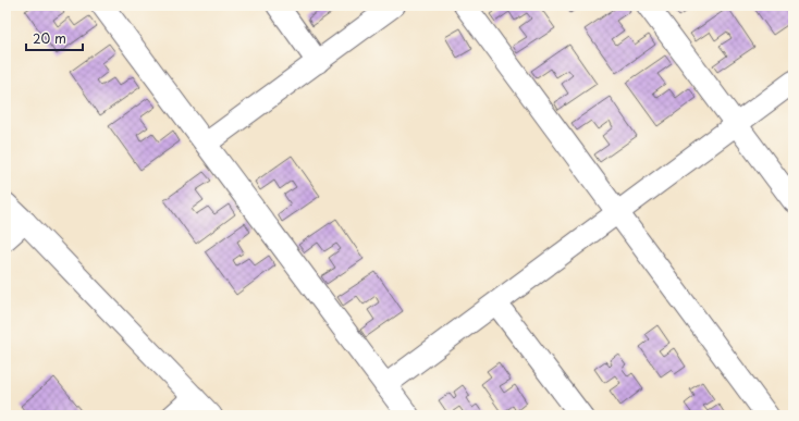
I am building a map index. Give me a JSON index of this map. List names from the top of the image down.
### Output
{
  "scale_bar": "20 m"
}
